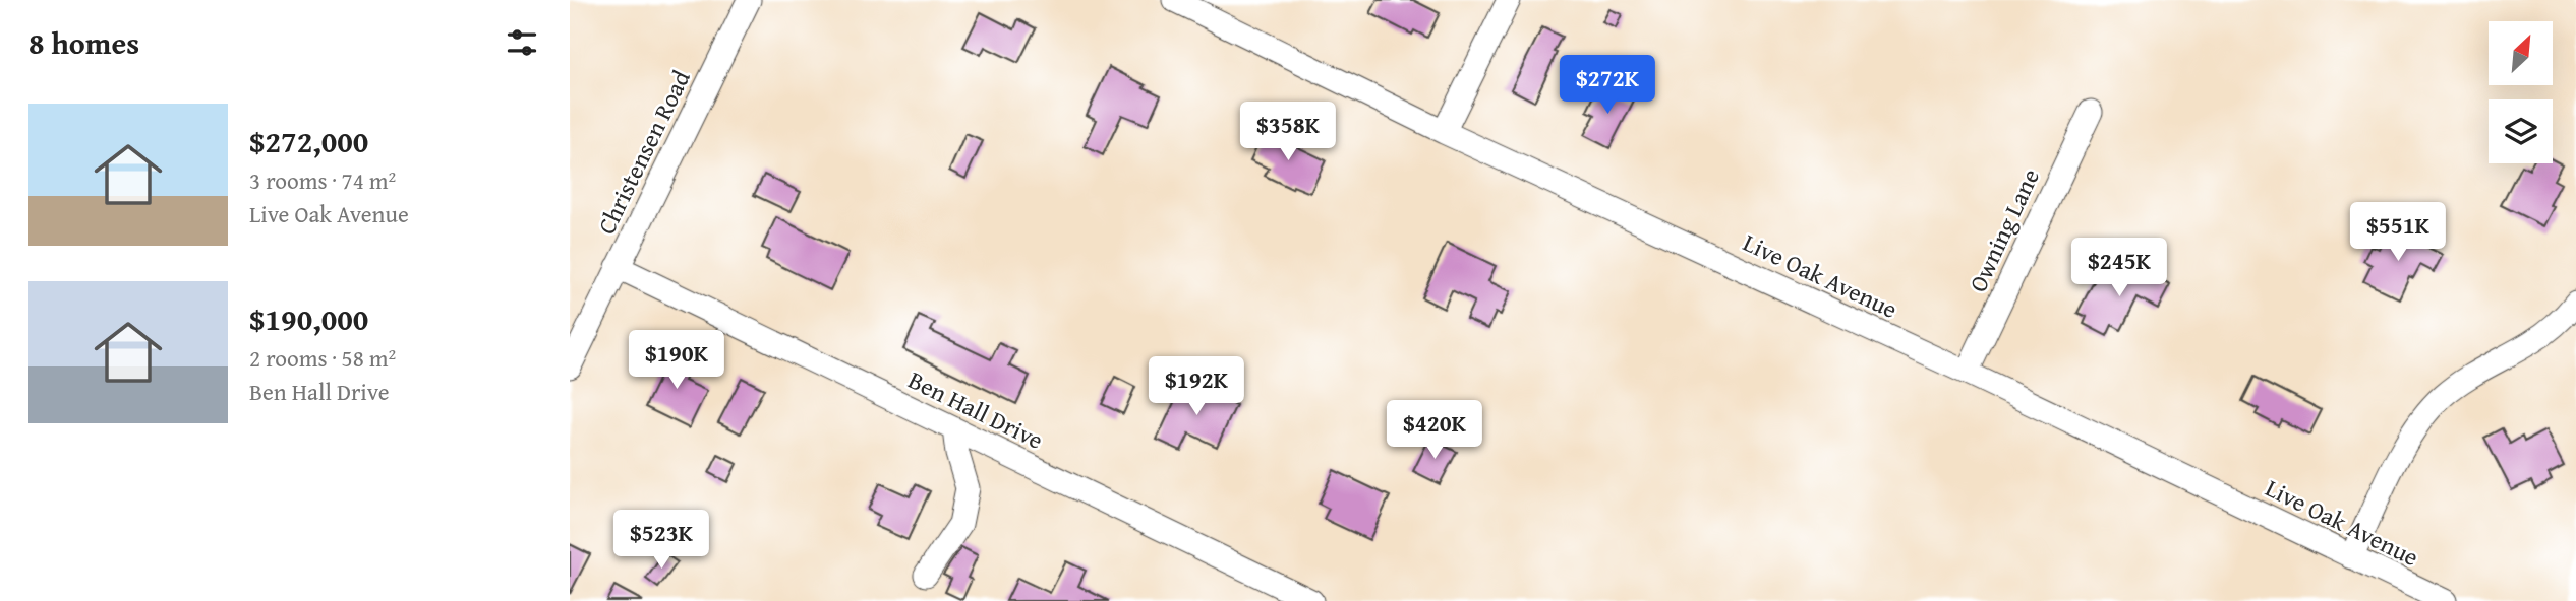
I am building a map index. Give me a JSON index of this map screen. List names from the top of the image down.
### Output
{
  "streets": {
    "street": [
      "Christensen Road",
      "Owning Lane",
      "Live Oak Avenue",
      "Ben Hall Drive"
    ]
  },
  "crossings": [
    ["Christensen Road", "Ben Hall Drive"],
    ["Owning Lane", "Live Oak Avenue"]
  ],
  "north": "top right",
  "page": {
    "heading": "8 homes",
    "price": [
      "$272K",
      "$358K",
      "$551K",
      "$245K",
      "$190K",
      "$192K",
      "$420K",
      "$523K"
    ],
    "list": [
      {
        "name": "$272,000",
        "note": "3 rooms · 74 m² · Live Oak Avenue"
      },
      {
        "name": "$190,000",
        "note": "2 rooms · 58 m² · Ben Hall Drive"
      }
    ]
  }
}
